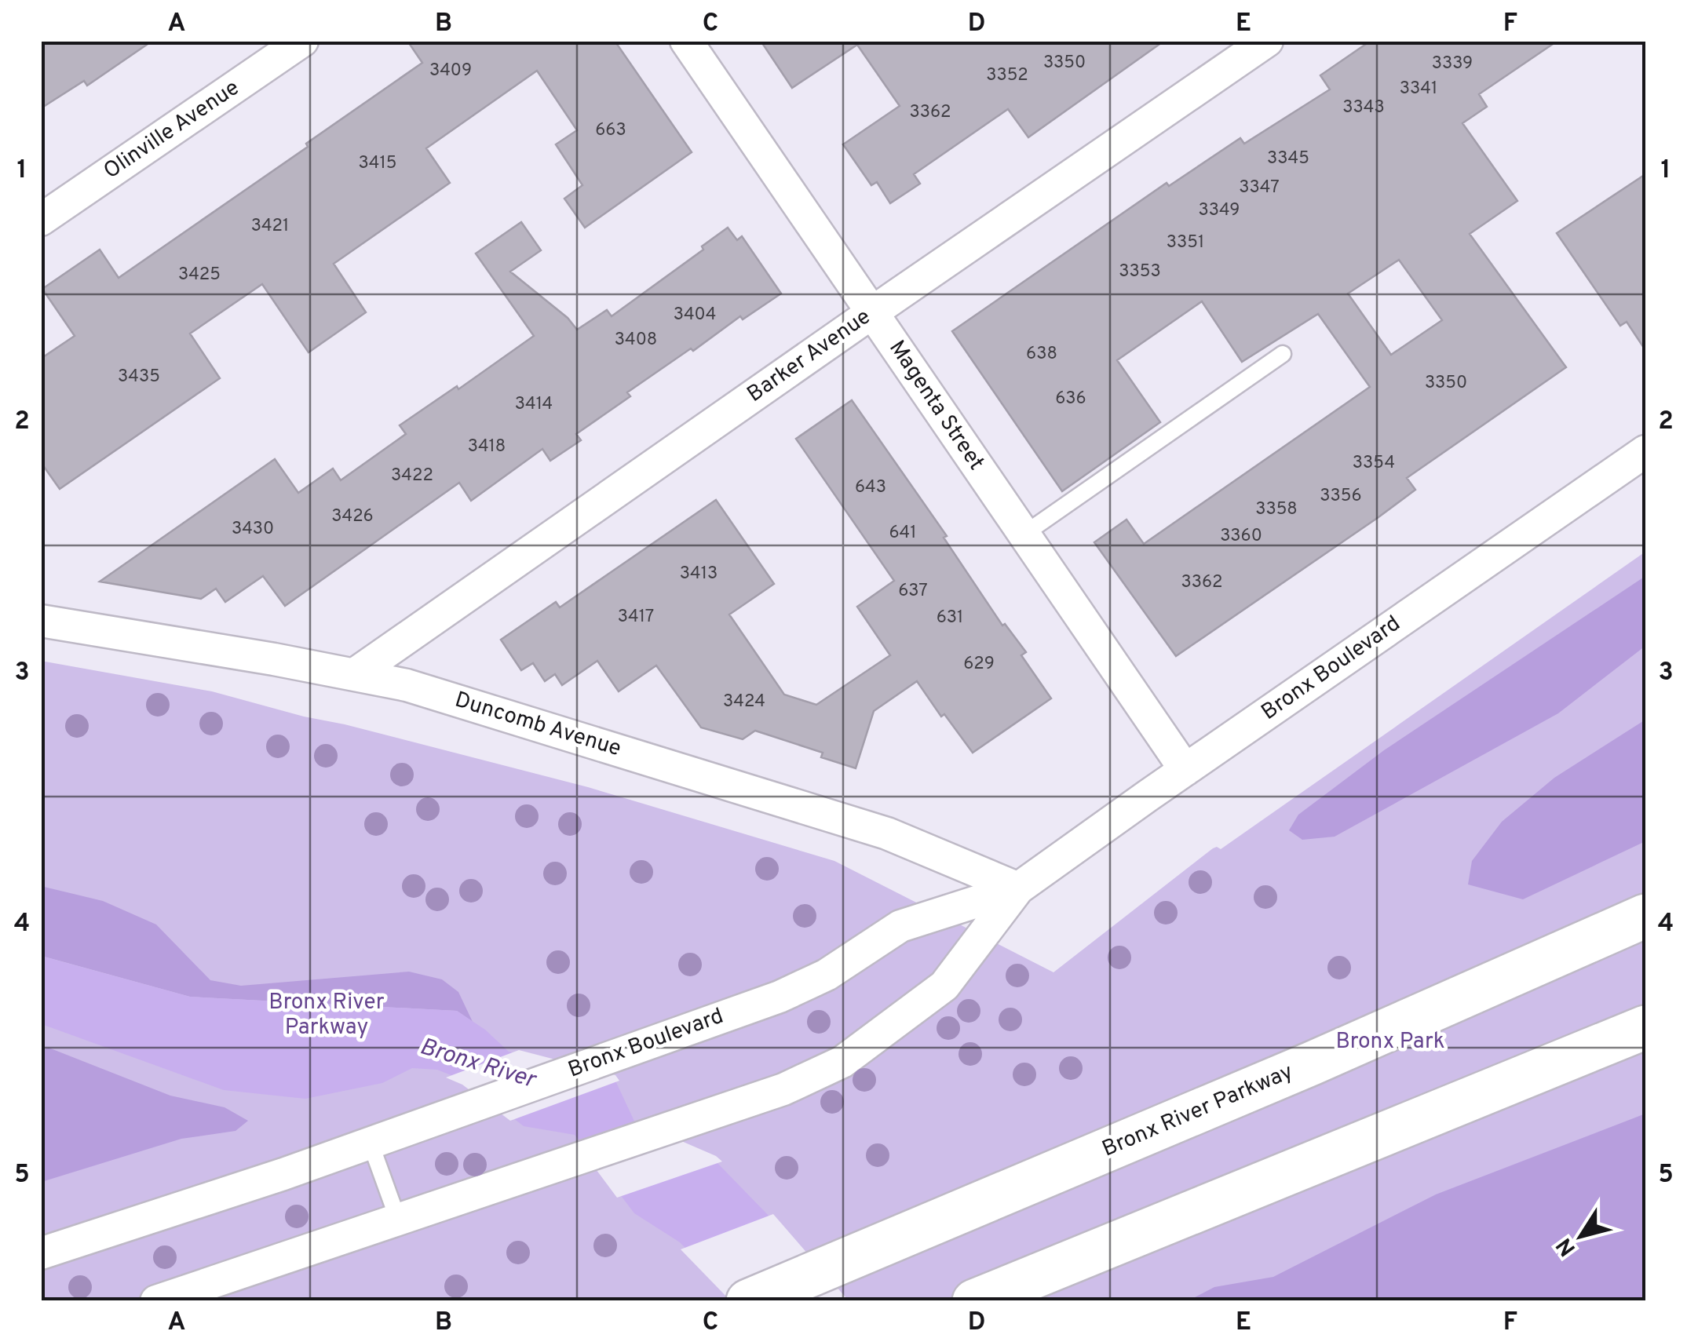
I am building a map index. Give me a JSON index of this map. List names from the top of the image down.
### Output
{
  "streets": {
    "highway": ["Bronx River Parkway"],
    "street": [
      "Olinville Avenue",
      "Barker Avenue",
      "Magenta Street",
      "Bronx Boulevard",
      "Duncomb Avenue"
    ]
  },
  "crossings": [
    ["Barker Avenue", "Magenta Street"],
    ["Barker Avenue", "Duncomb Avenue"],
    ["Magenta Street", "Bronx Boulevard"],
    ["Bronx Boulevard", "Duncomb Avenue"]
  ],
  "water": ["Bronx River"],
  "parks": ["Bronx River Parkway", "Bronx Park"],
  "house_numbers": [
    "3350",
    "3339",
    "3409",
    "3352",
    "3341",
    "3343",
    "3362",
    "663",
    "3345",
    "3415",
    "3347",
    "3349",
    "3421",
    "3351",
    "3353",
    "3425",
    "3404",
    "3408",
    "638",
    "3435",
    "3350",
    "636",
    "3414",
    "3418",
    "3354",
    "3422",
    "643",
    "3356",
    "3358",
    "3426",
    "3430",
    "641",
    "3360",
    "3413",
    "3362",
    "637",
    "3417",
    "631",
    "629",
    "3424"
  ],
  "north": "bottom left",
  "grid": {
    "columns": [
      "A",
      "B",
      "C",
      "D",
      "E",
      "F"
    ],
    "rows": [
      "1",
      "2",
      "3",
      "4",
      "5"
    ]
  }
}
